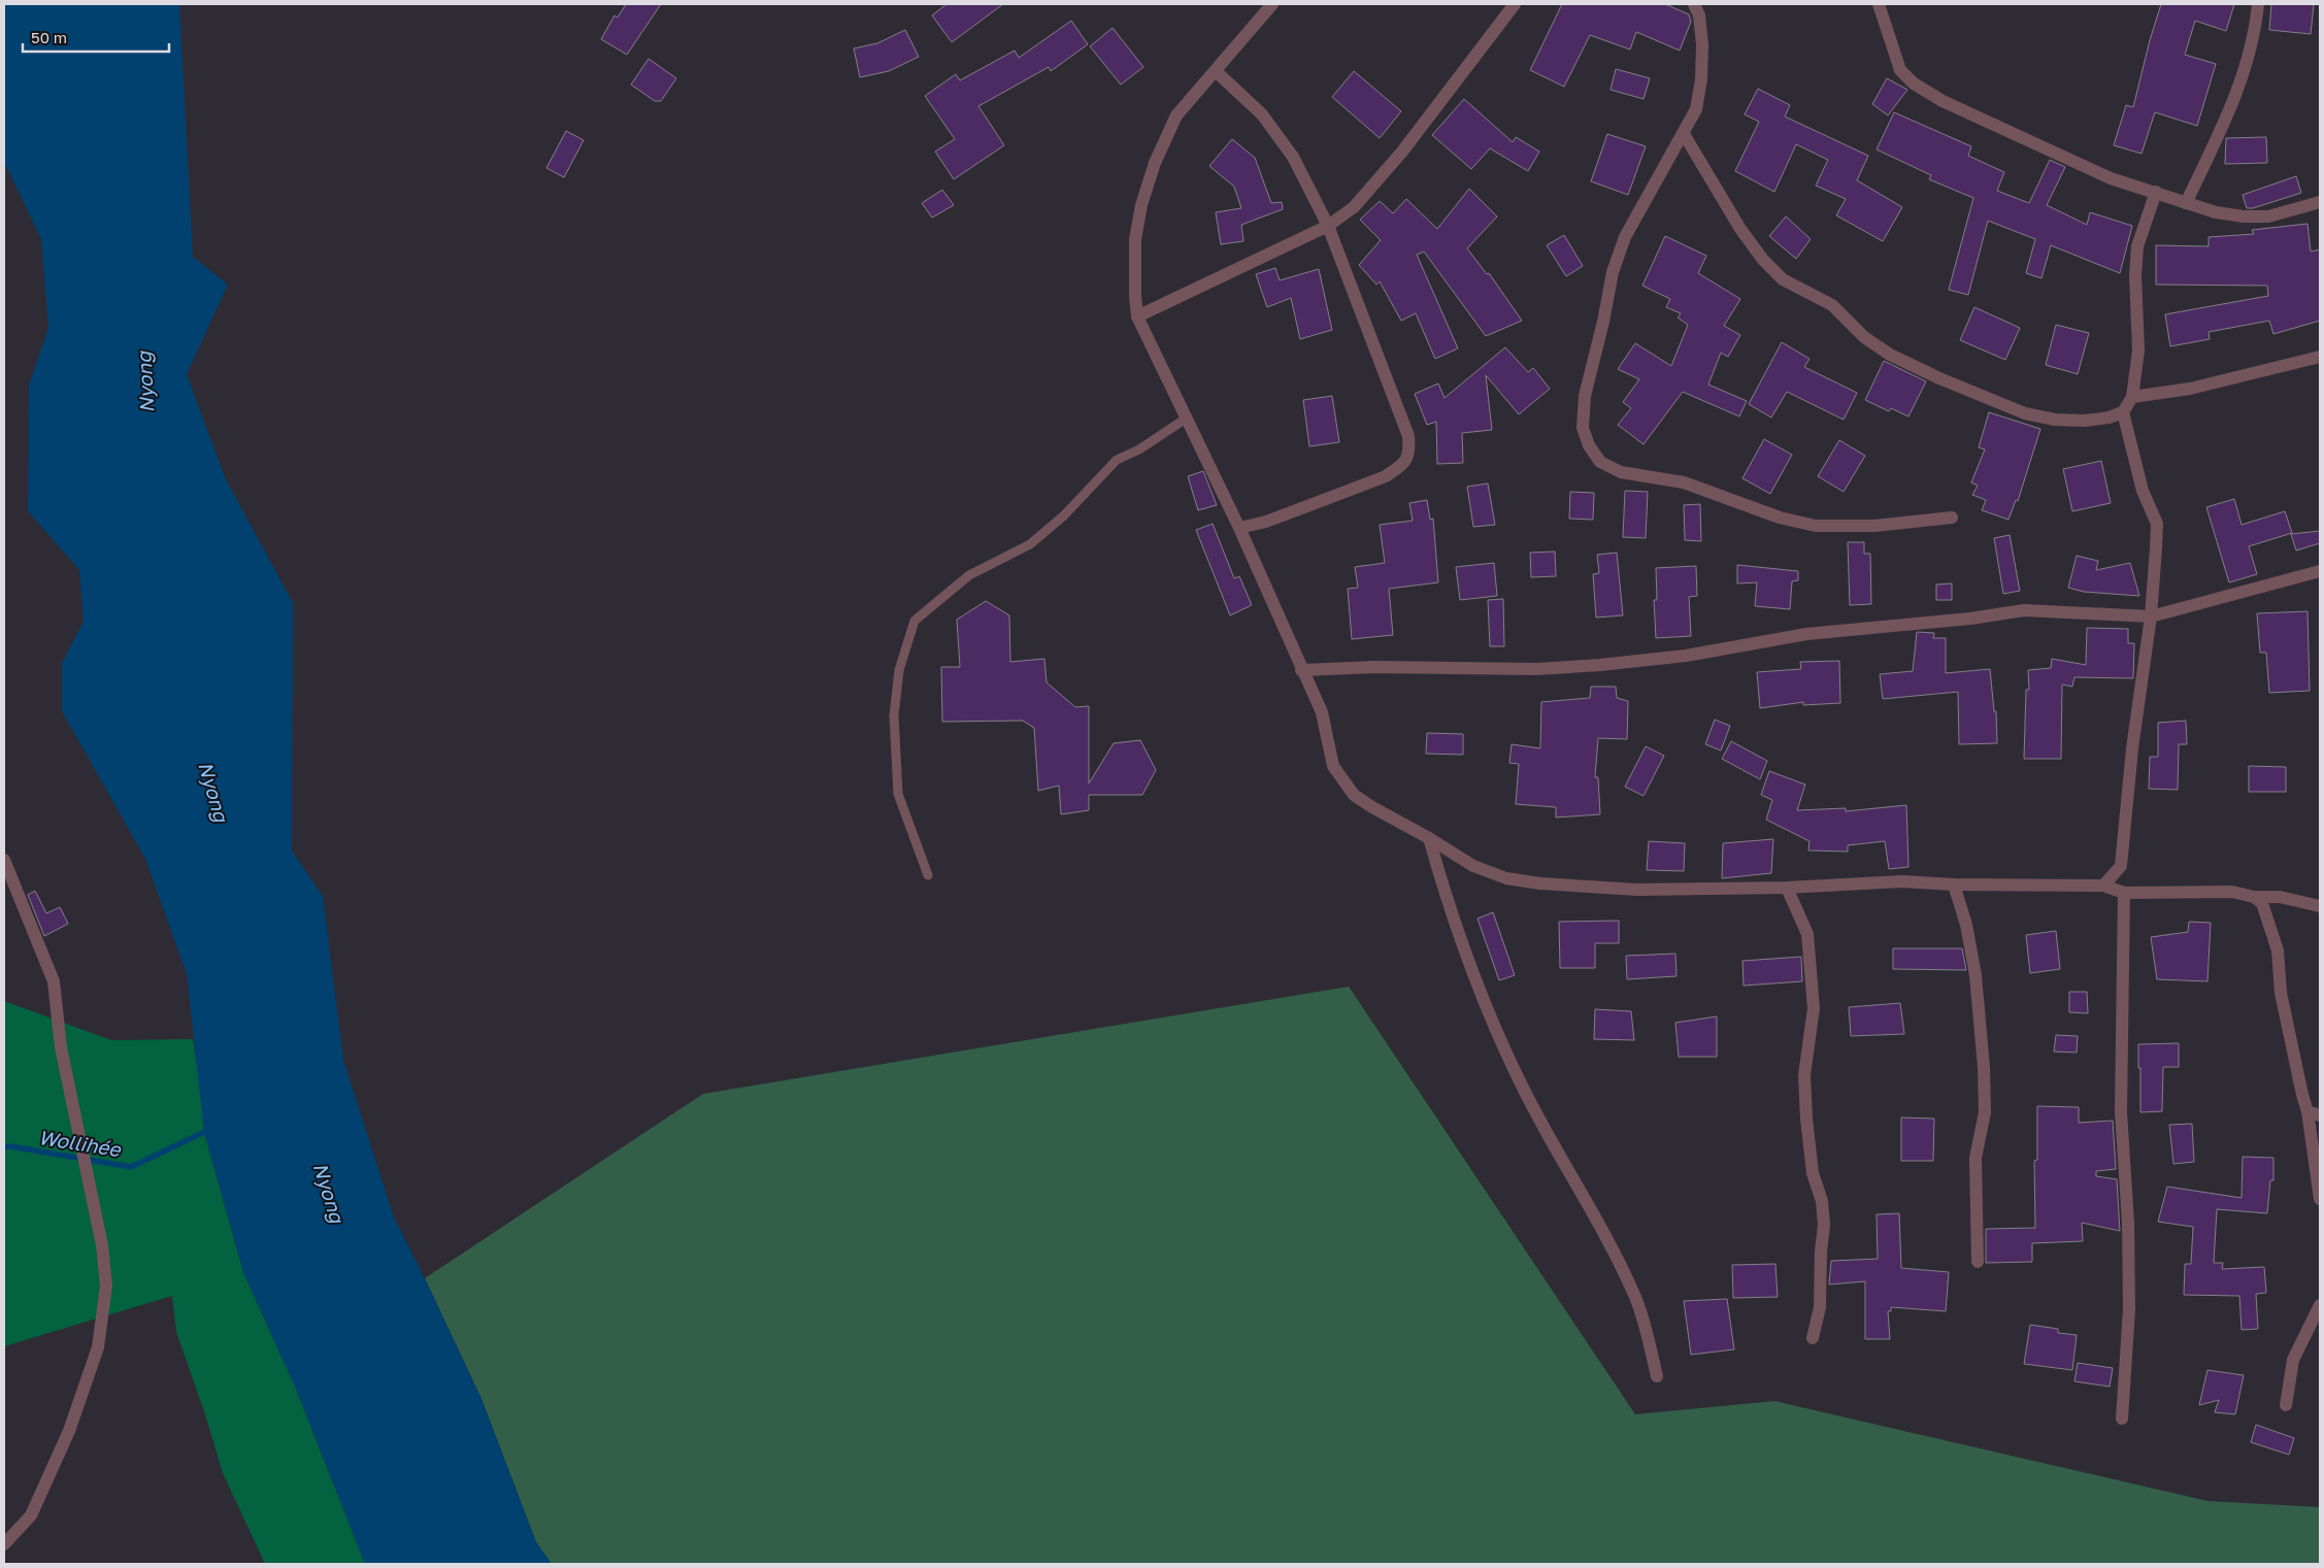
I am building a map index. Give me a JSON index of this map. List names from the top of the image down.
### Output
{
  "water": ["Nyong", "Wollihée"],
  "scale_bar": "50 m"
}
